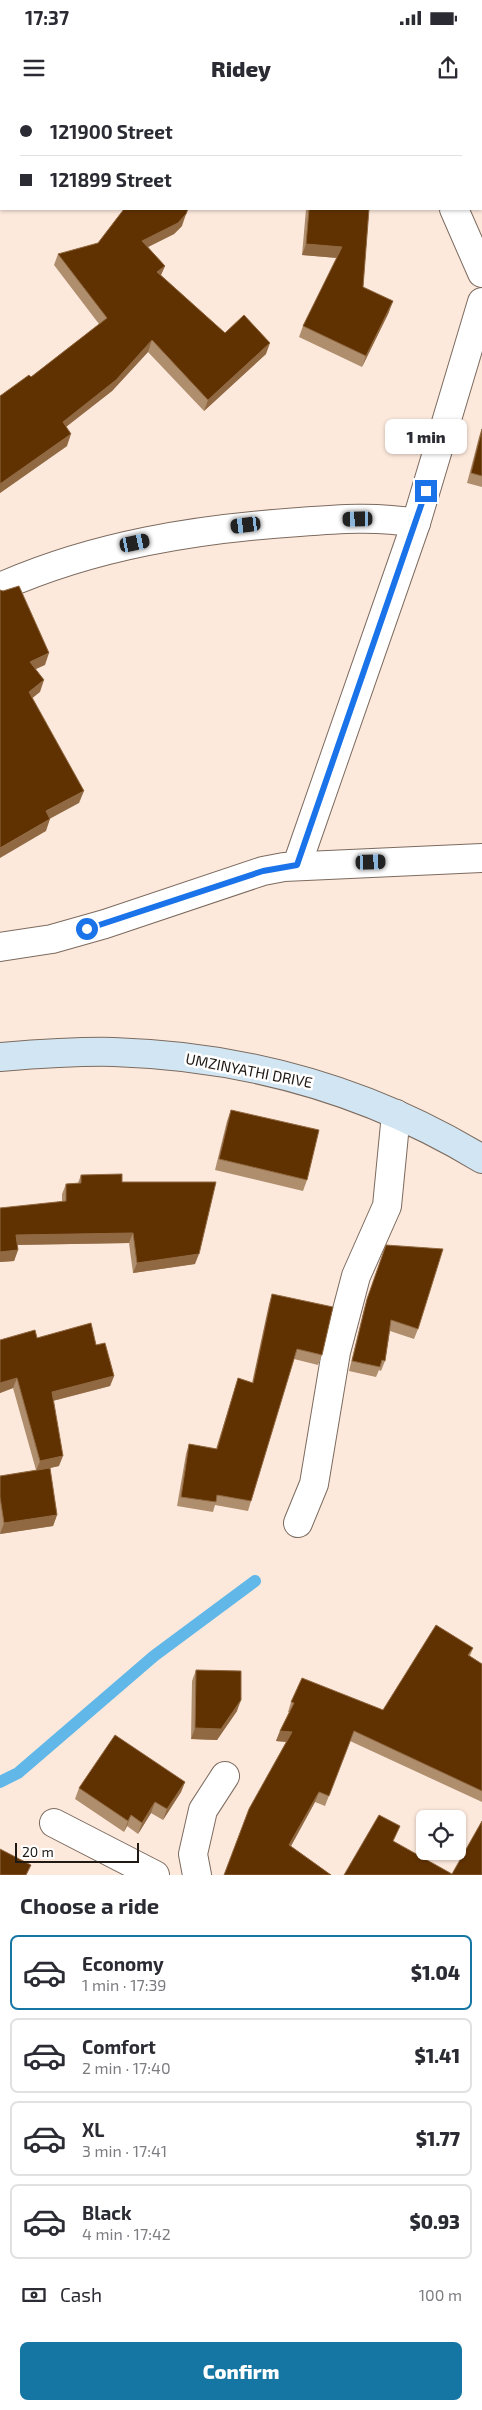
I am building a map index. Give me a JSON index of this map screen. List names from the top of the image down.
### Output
{
  "streets": {
    "street": ["UMZINYATHI DRIVE"]
  },
  "scale_bar": "20 m",
  "page": {
    "status": "17:37",
    "header": "Ridey",
    "banner": ["121900 Street", "121899 Street"],
    "bubble": "1 min",
    "scale": "20 m",
    "heading": "Choose a ride",
    "list": [
      {
        "name": "Economy",
        "note": "1 min · 17:39",
        "value": "$1.04"
      },
      {
        "name": "Comfort",
        "note": "2 min · 17:40",
        "value": "$1.41"
      },
      {
        "name": "XL",
        "note": "3 min · 17:41",
        "value": "$1.77"
      },
      {
        "name": "Black",
        "note": "4 min · 17:42",
        "value": "$0.93"
      }
    ],
    "pay": ["Cash", "100 m"],
    "buttons": "Confirm"
  }
}
